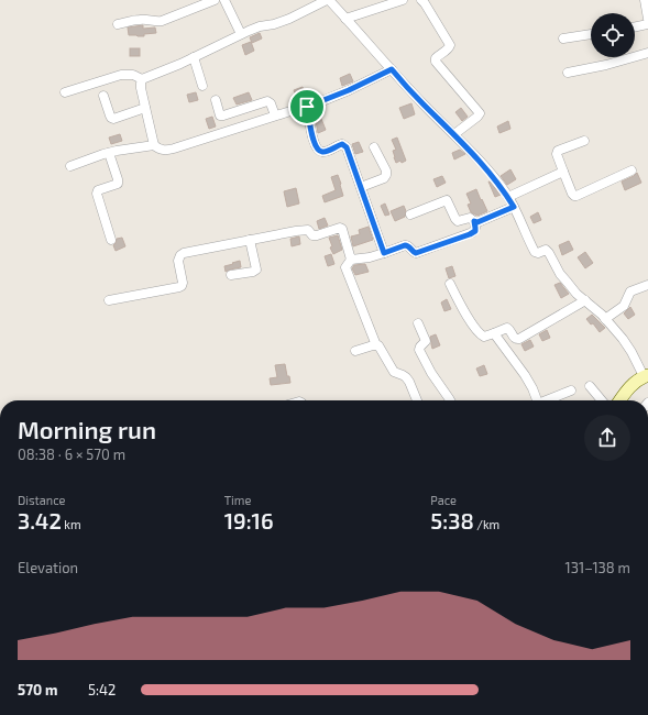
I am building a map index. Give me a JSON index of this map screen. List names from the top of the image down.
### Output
{
  "page": {
    "heading": ["Morning run", "08:38 · 6 × 570 m"],
    "stats": [
      ["Distance", "3.42 km"],
      ["Time", "19:16"],
      ["Pace", "5:38 /km"]
    ],
    "chart": ["Elevation", "131–138 m"],
    "list": [
      {
        "name": "570 m",
        "note": "5:42"
      }
    ]
  }
}
